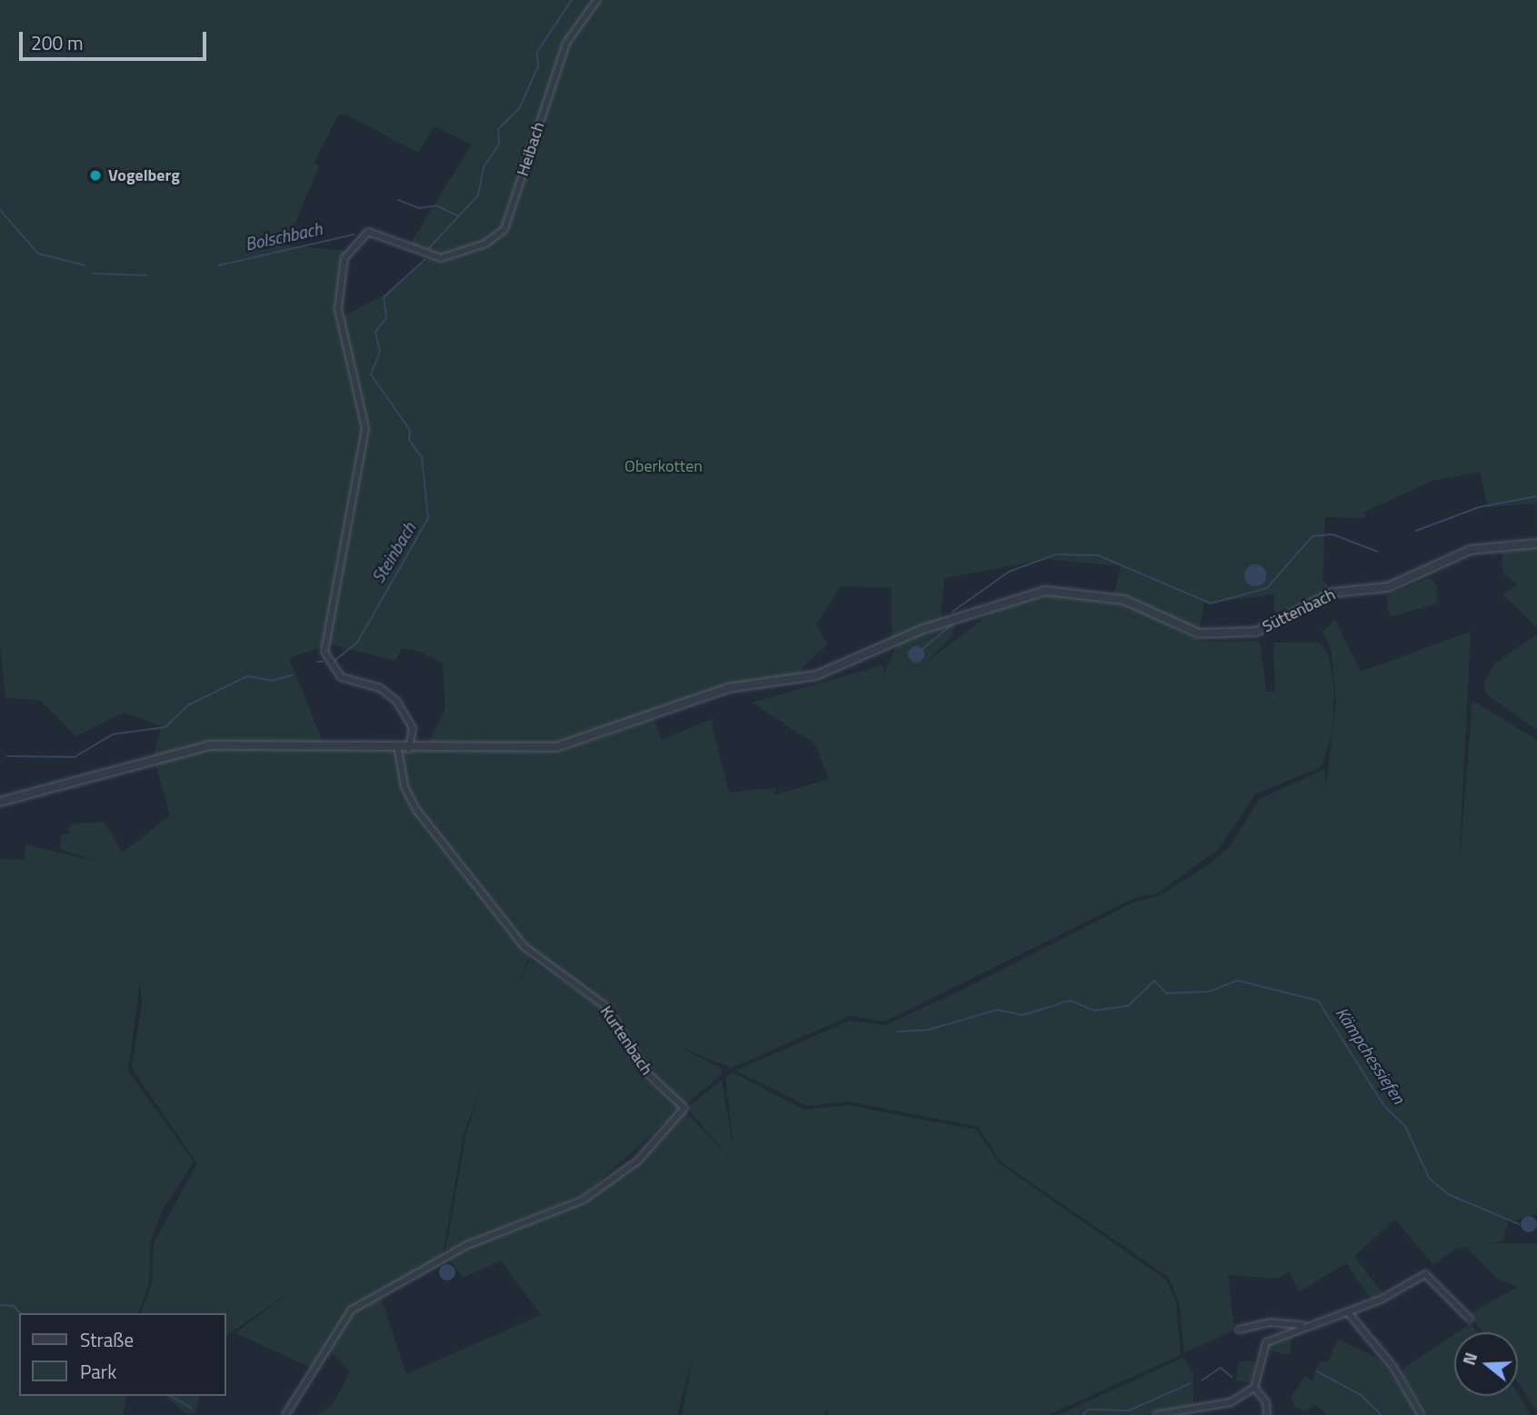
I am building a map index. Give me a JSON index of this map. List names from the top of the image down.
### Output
{
  "streets": {
    "street": ["Heibach", "Süttenbach", "Kurtenbach"]
  },
  "crossings": [
    ["Heibach", "Süttenbach"]
  ],
  "water": ["Bolschbach", "Steinbach", "Kämpchessiefen"],
  "parks": ["Oberkotten"],
  "places": ["Vogelberg"],
  "legend": ["Straße", "Park"],
  "scale_bar": "200 m",
  "north": "left"
}
